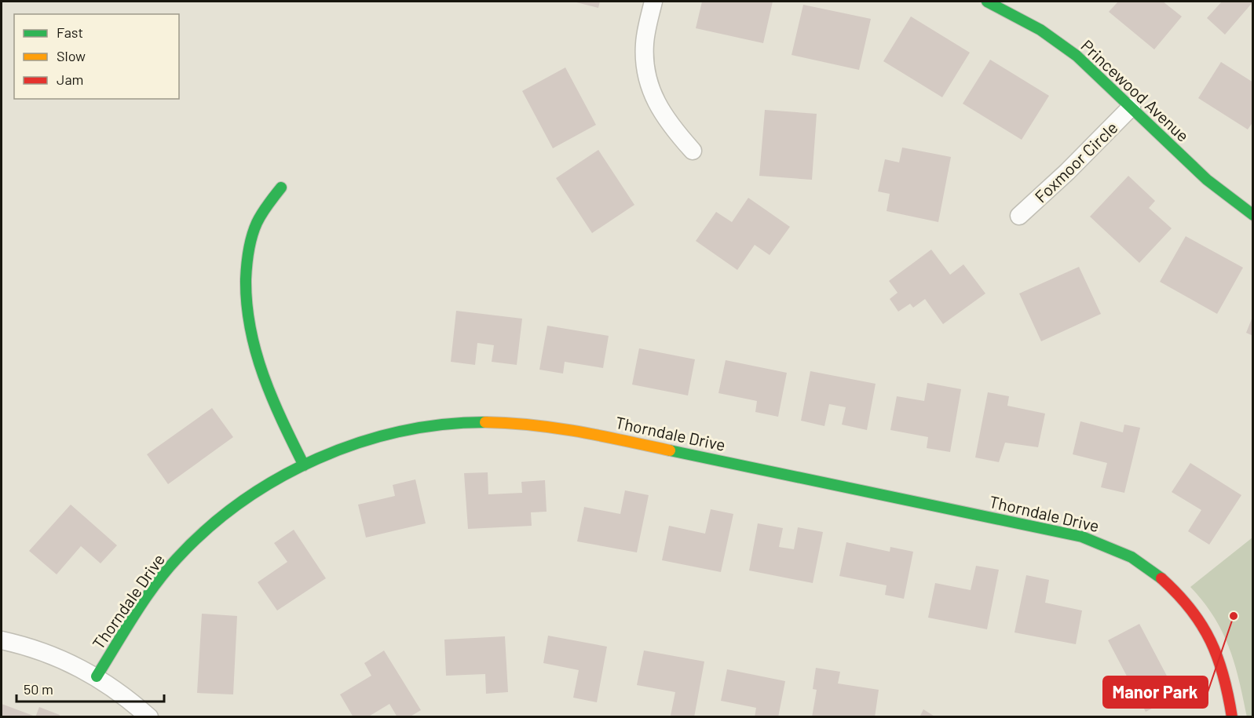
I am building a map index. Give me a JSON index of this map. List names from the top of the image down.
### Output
{
  "streets": {
    "street": ["Princewood Avenue", "Foxmoor Circle", "Thorndale Drive"]
  },
  "crossings": [
    ["Princewood Avenue", "Foxmoor Circle"]
  ],
  "places": ["Manor Park"],
  "legend": ["Fast", "Slow", "Jam"],
  "scale_bar": "50 m"
}
